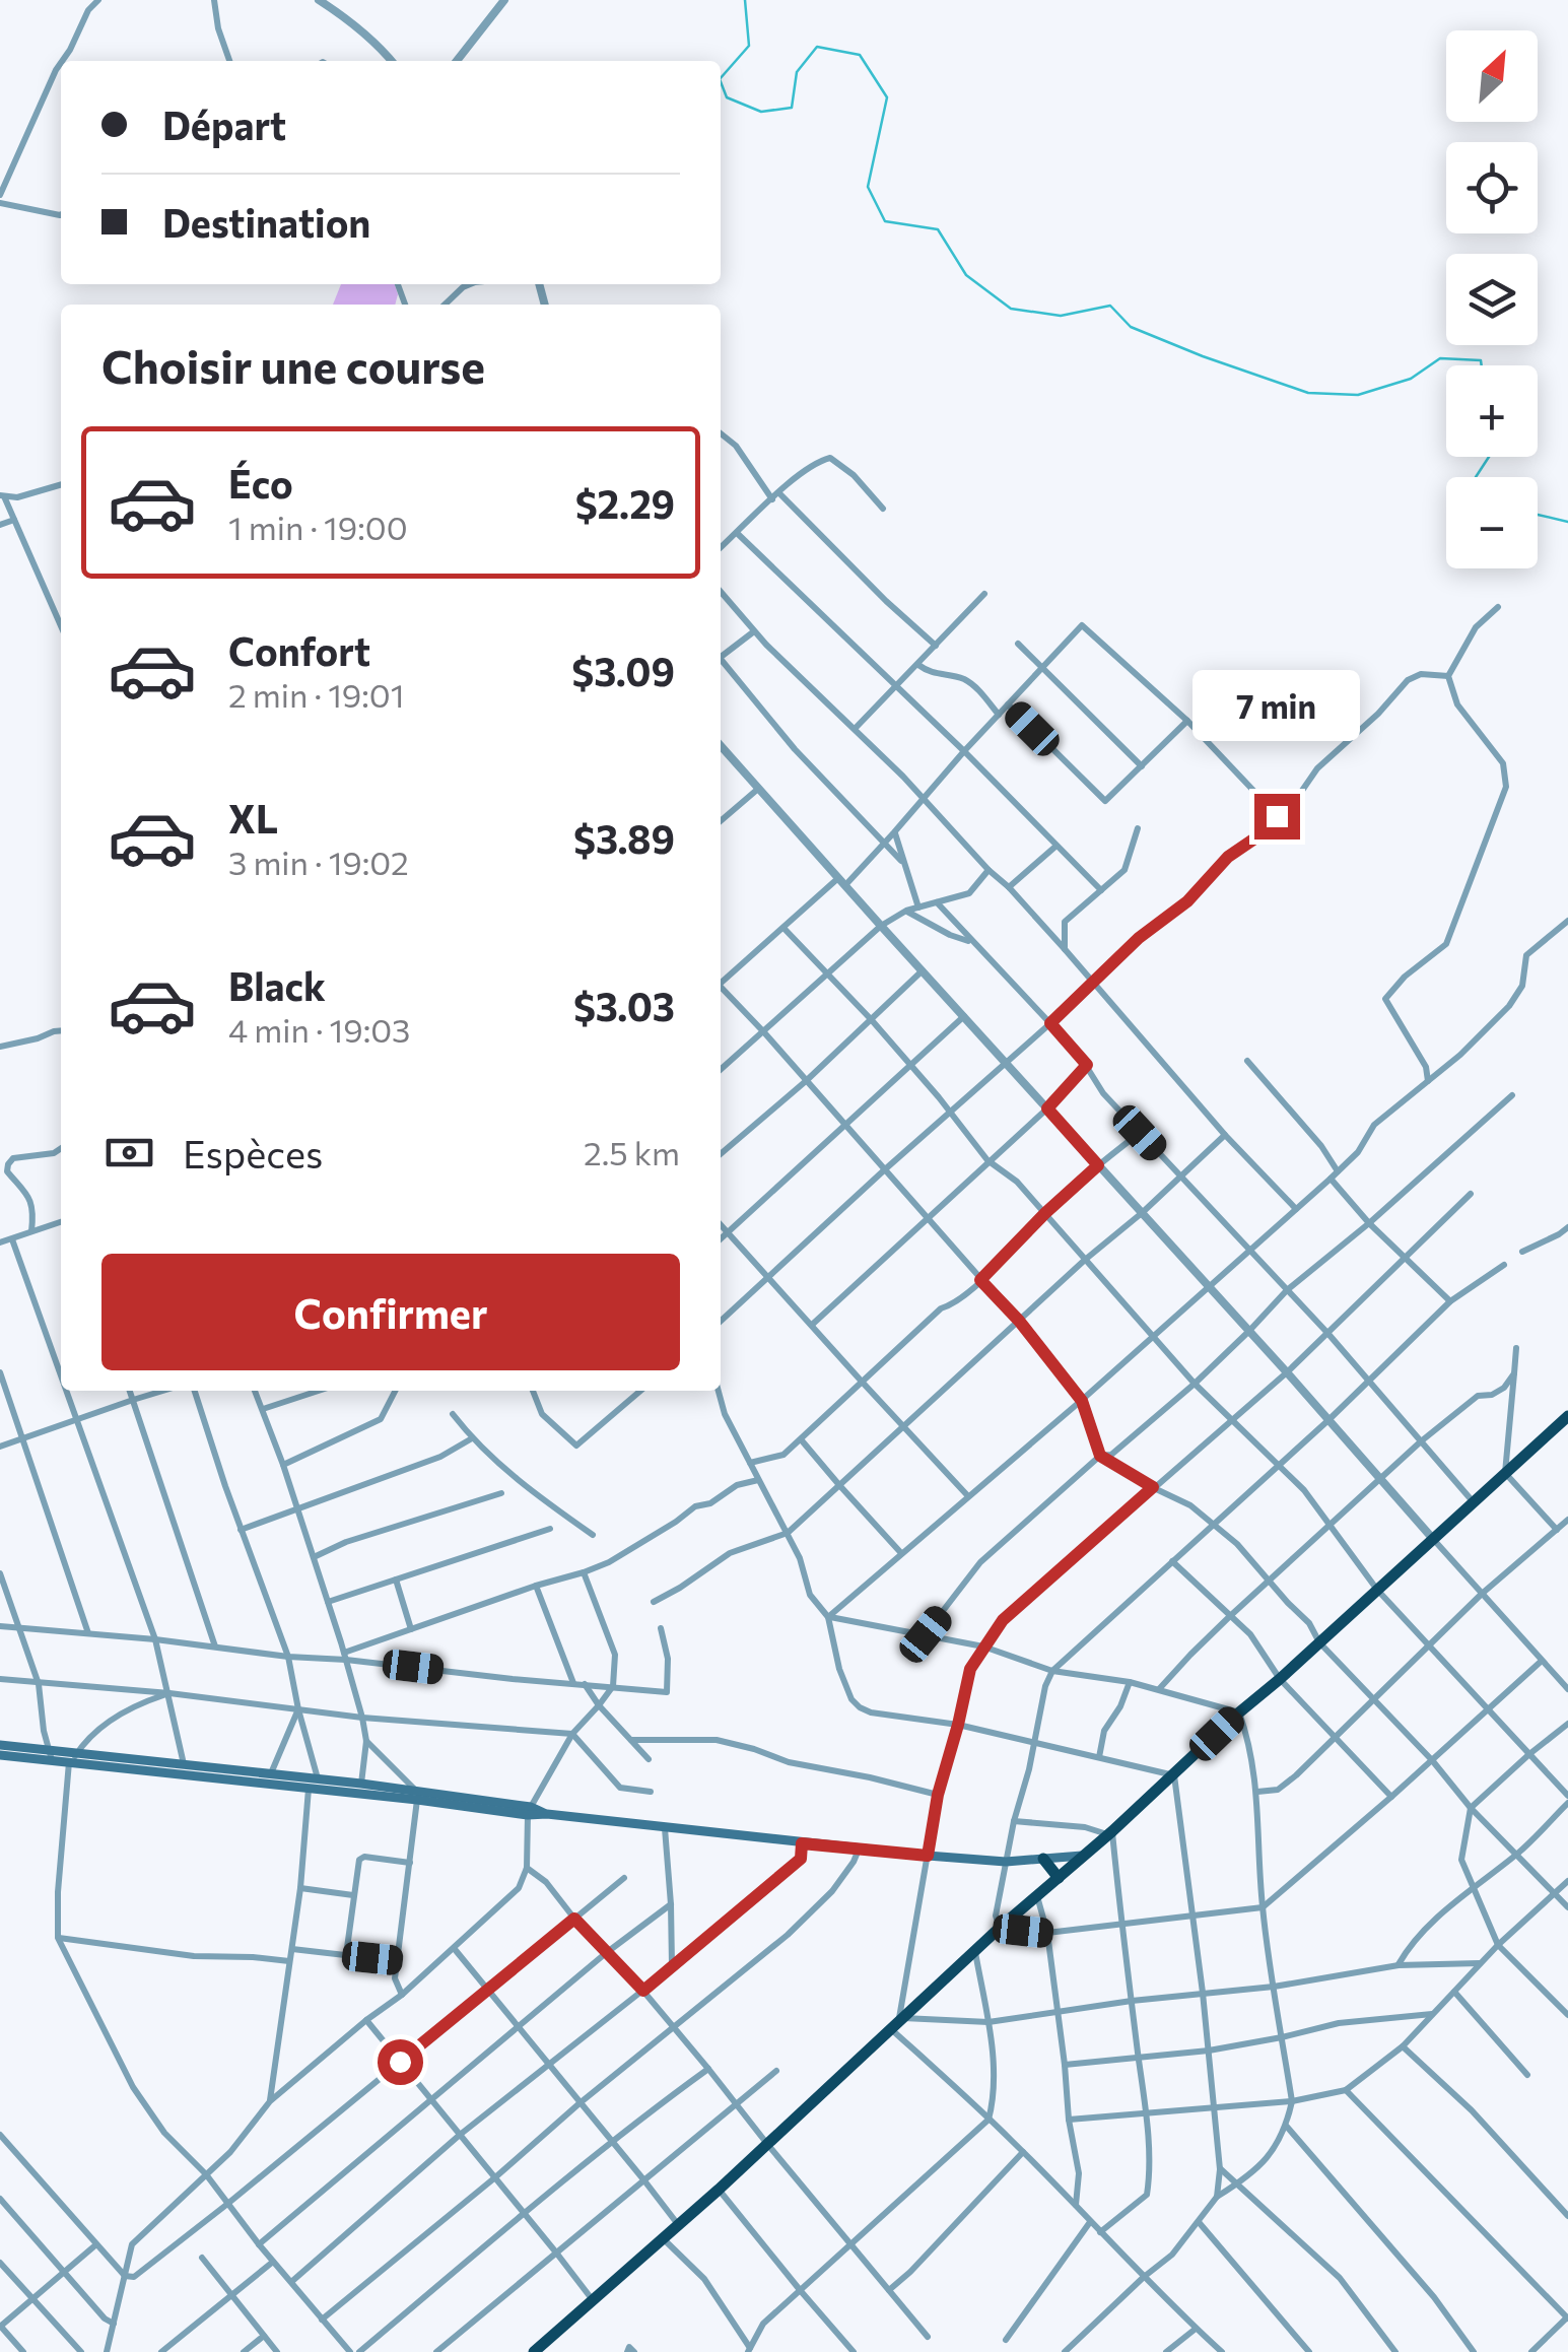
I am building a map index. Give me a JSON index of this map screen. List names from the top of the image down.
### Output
{
  "north": "top right",
  "page": {
    "map_buttons": ["+", "−"],
    "banner": ["Départ", "Destination"],
    "heading": "Choisir une course",
    "list": [
      {
        "name": "Éco",
        "note": "1 min · 19:00",
        "value": "$2.29"
      },
      {
        "name": "Confort",
        "note": "2 min · 19:01",
        "value": "$3.09"
      },
      {
        "name": "XL",
        "note": "3 min · 19:02",
        "value": "$3.89"
      },
      {
        "name": "Black",
        "note": "4 min · 19:03",
        "value": "$3.03"
      }
    ],
    "bubble": "7 min",
    "pay": ["Espèces", "2.5 km"],
    "buttons": "Confirmer"
  }
}
